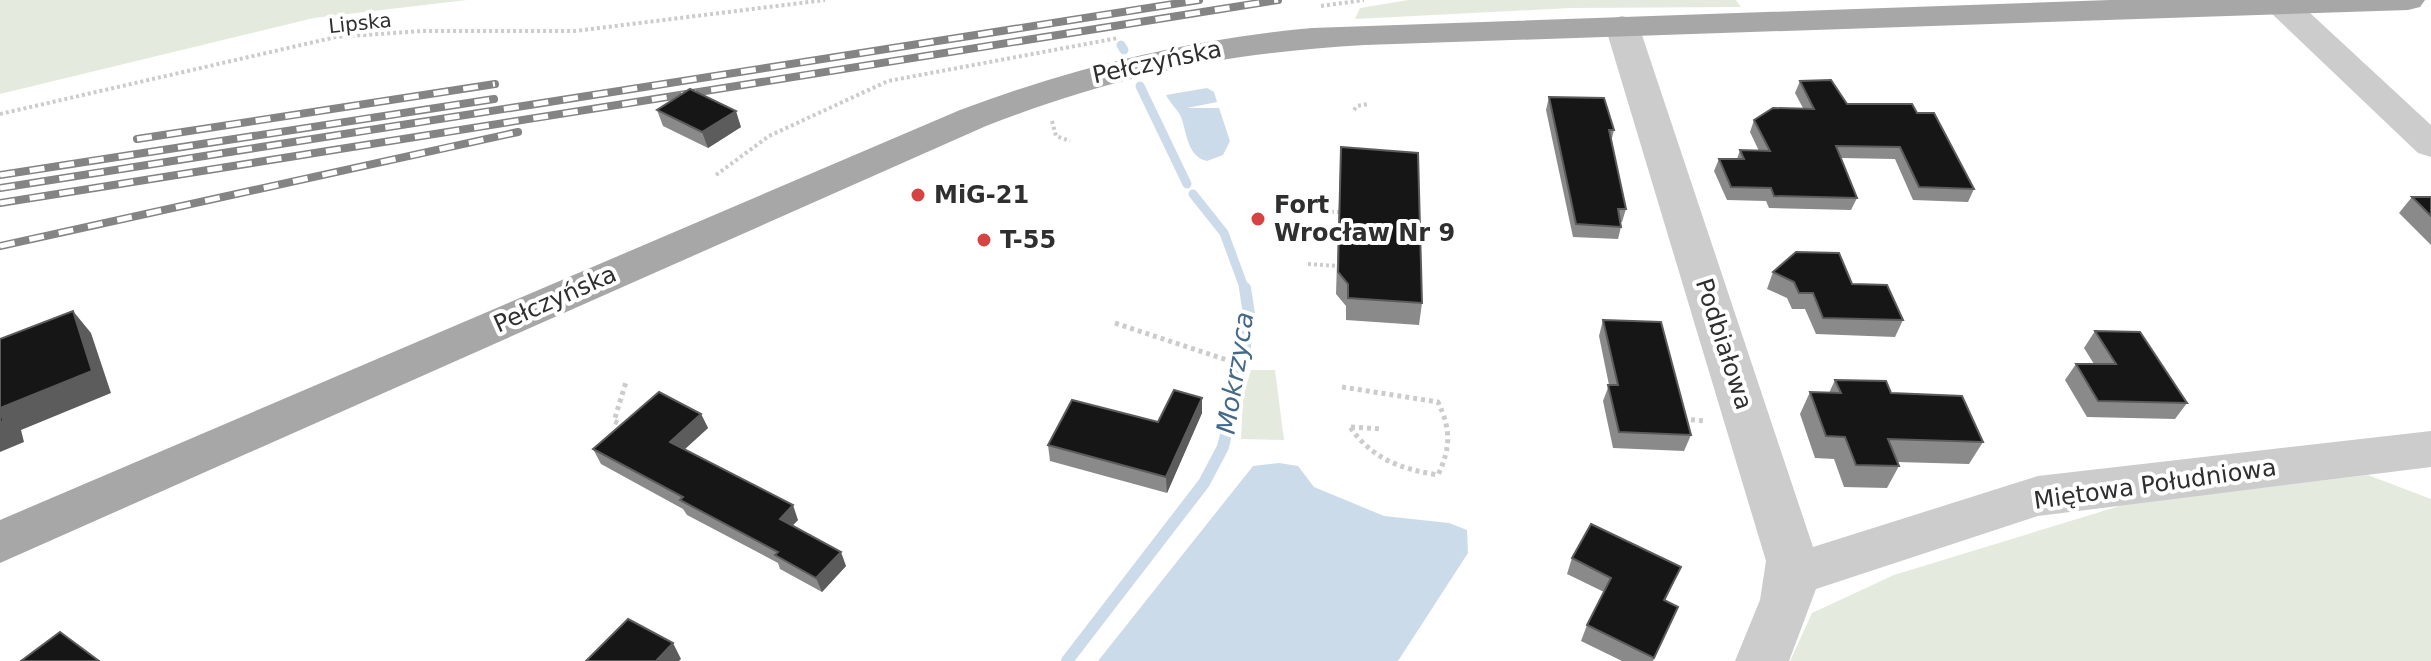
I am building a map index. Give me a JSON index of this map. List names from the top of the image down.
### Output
{
  "streets": {
    "main road": ["Pełczyńska"],
    "street": ["Podbiałowa", "Miętowa Południowa"],
    "path": ["Lipska"]
  },
  "crossings": [
    ["Pełczyńska", "Podbiałowa"],
    ["Podbiałowa", "Miętowa Południowa"]
  ],
  "water": ["Mokrzyca"],
  "places": ["MiG-21", "Fort Wrocław Nr 9", "T-55"]
}
